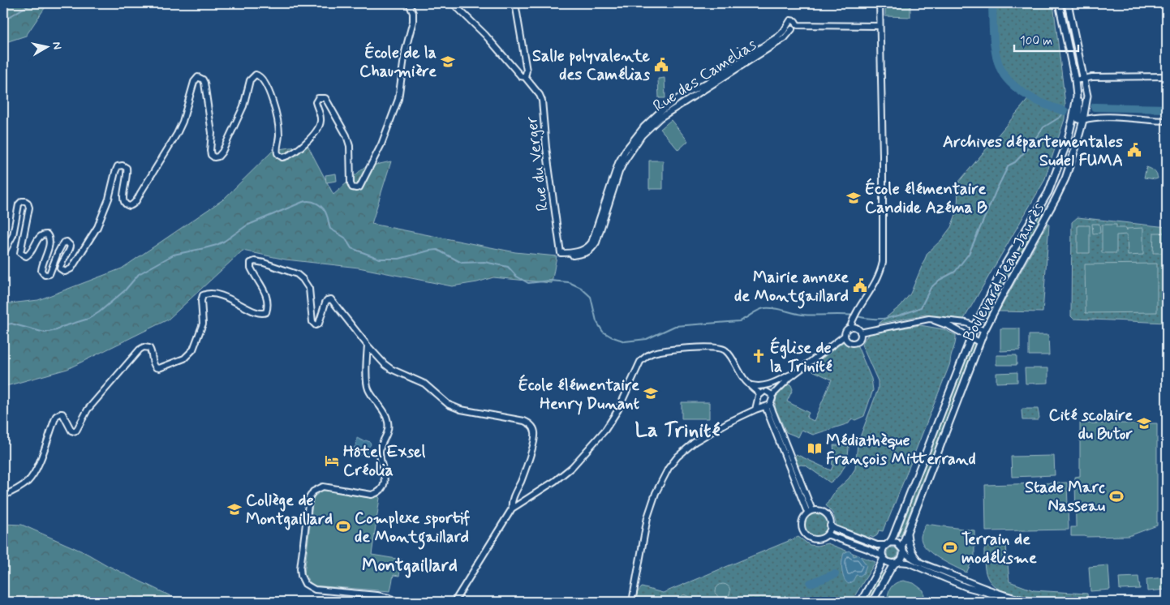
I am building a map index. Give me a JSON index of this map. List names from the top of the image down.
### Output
{
  "streets": {
    "main road": ["Boulevard Jean Jaurès"],
    "street": ["Rue des Camelias", "Rue du Verger"]
  },
  "crossings": [
    ["Rue des Camelias", "Rue du Verger"]
  ],
  "districts": ["La Trinité", "Montgaillard"],
  "places": {
    "school or university": [
      "École de la Chaumière",
      "École élémentaire Candide Azéma B",
      "École élémentaire Henry Dunant",
      "Cité scolaire du Butor",
      "Collège de Montgaillard"
    ],
    "public building": ["Salle polyvalente des Camélias", "Archives départementales Sudel FUMA", "Mairie annexe de Montgaillard"],
    "church": ["Église de la Trinité"],
    "library": ["Médiathèque François Mitterrand"],
    "hotel": ["Hôtel Exsel Créolia"],
    "sports": ["Stade Marc Nasseau", "Complexe sportif de Montgaillard", "Terrain de modélisme"]
  },
  "scale_bar": "100 m",
  "north": "right"
}
